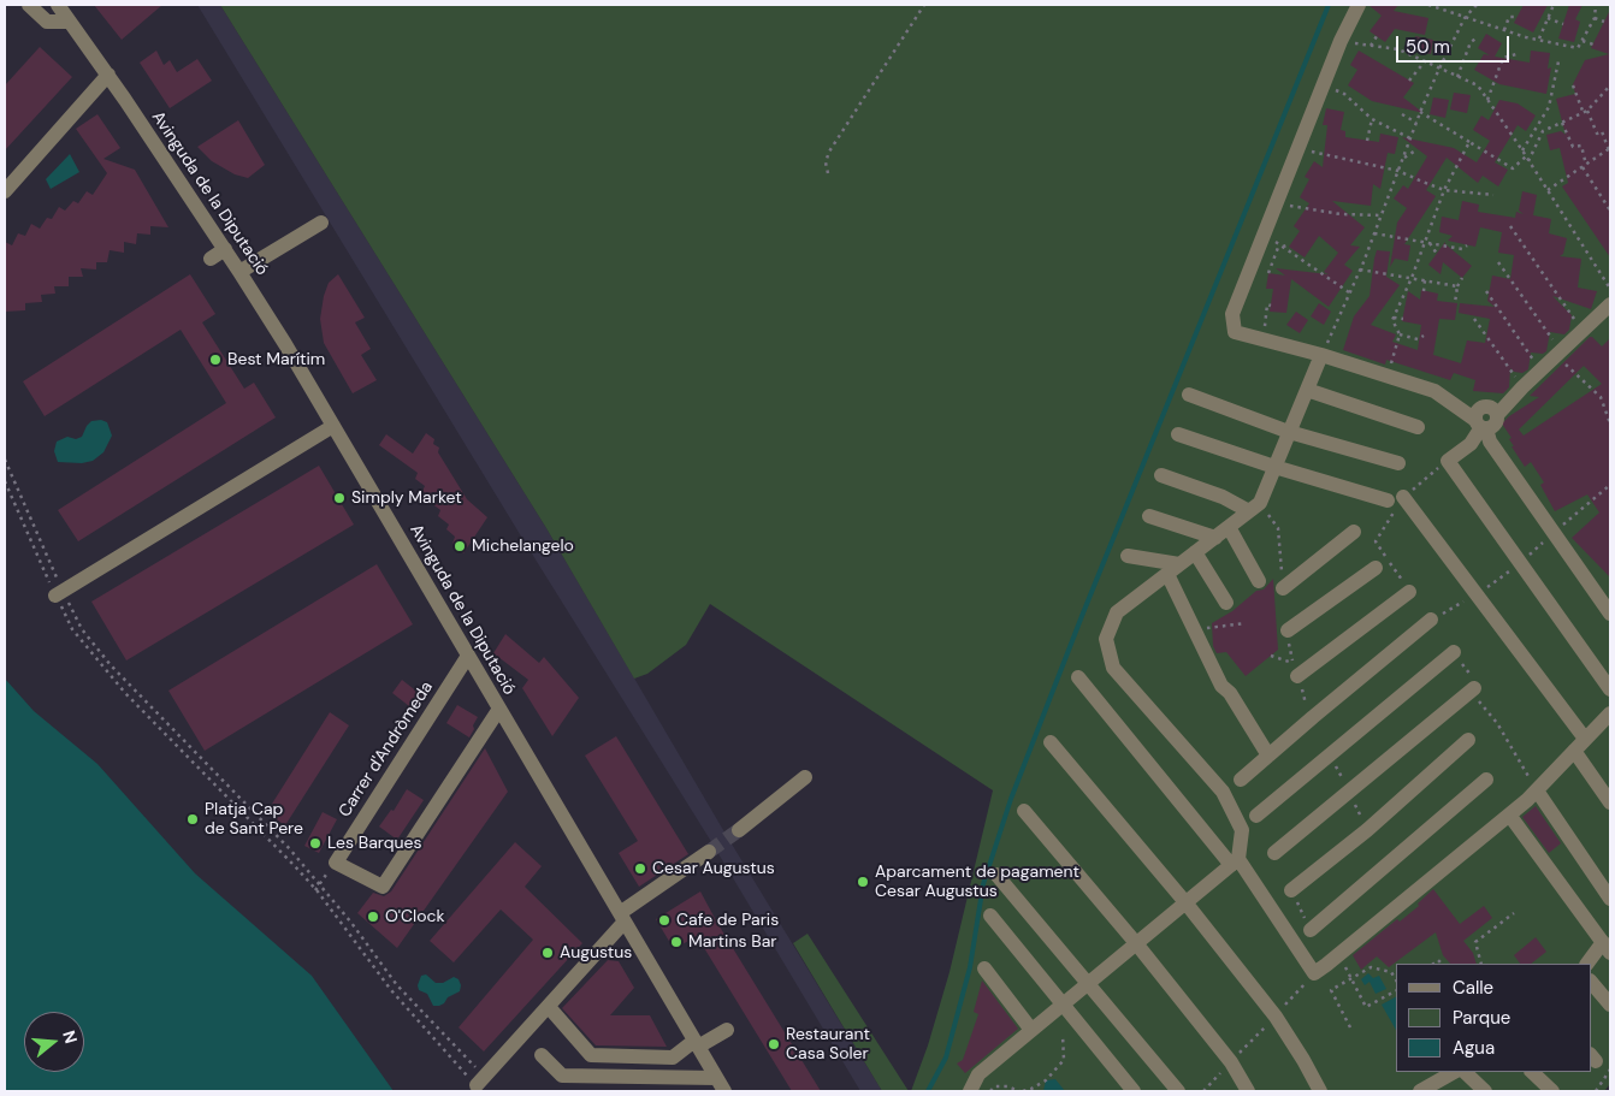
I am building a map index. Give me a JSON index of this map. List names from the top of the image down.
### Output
{
  "streets": {
    "street": ["Avinguda de la Diputació", "Carrer d'Andròmeda"]
  },
  "crossings": [
    ["Avinguda de la Diputació", "Carrer d'Andròmeda"]
  ],
  "places": [
    "Best Marítim",
    "Simply Market",
    "Michelangelo",
    "Platja Cap de Sant Pere",
    "Les Barques",
    "Cesar Augustus",
    "Aparcament de pagament Cesar Augustus",
    "O'Clock",
    "Cafe de Paris",
    "Martins Bar",
    "Augustus",
    "Restaurant Casa Soler"
  ],
  "legend": ["Calle", "Parque", "Agua"],
  "scale_bar": "50 m",
  "north": "right"
}
